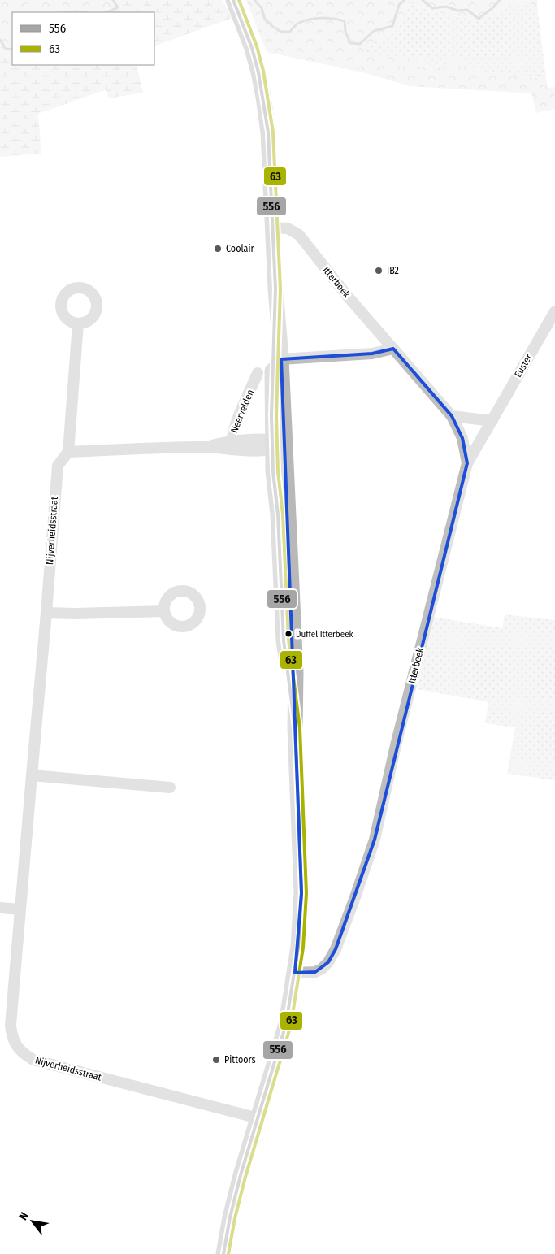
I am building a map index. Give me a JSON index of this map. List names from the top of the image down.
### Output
{
  "streets": {
    "street": [
      "Itterbeek",
      "Euster",
      "Neervelden",
      "Nijverheidsstraat"
    ]
  },
  "crossings": [
    ["Itterbeek", "Euster"]
  ],
  "places": [
    "Coolair",
    "IB2",
    "Duffel Itterbeek",
    "Pittoors"
  ],
  "lines": ["transit line 556", "transit line 63"],
  "legend": ["556", "63"],
  "north": "top left"
}
